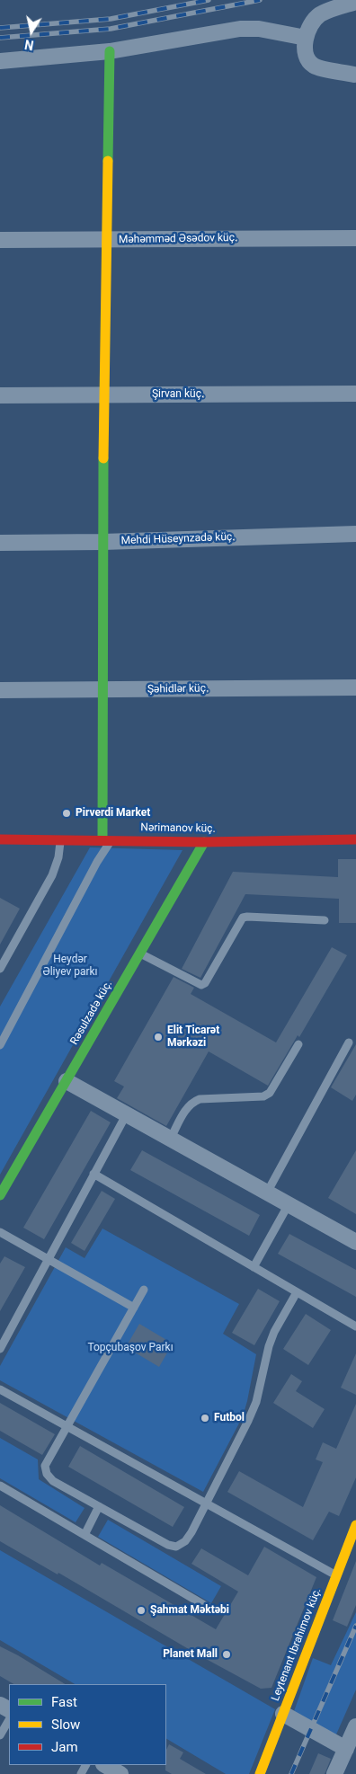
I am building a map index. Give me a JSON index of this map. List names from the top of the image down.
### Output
{
  "streets": {
    "street": [
      "Məhəmməd Əsədov küç.",
      "Şirvan küç.",
      "Mehdi Hüseynzadə küç.",
      "Şəhidlər küç.",
      "Nərimanov küç.",
      "Rəsulzadə küç.",
      "Leytenant Ibrahimov küç."
    ]
  },
  "crossings": [
    ["Nərimanov küç.", "Rəsulzadə küç."]
  ],
  "parks": ["Heydər Əliyev parkı", "Topçubaşov Parkı"],
  "places": [
    "Pirverdi Market",
    "Elit Ticarət Mərkəzi",
    "Futbol",
    "Şahmat Məktəbi",
    "Planet Mall"
  ],
  "legend": ["Fast", "Slow", "Jam"],
  "north": "bottom"
}
